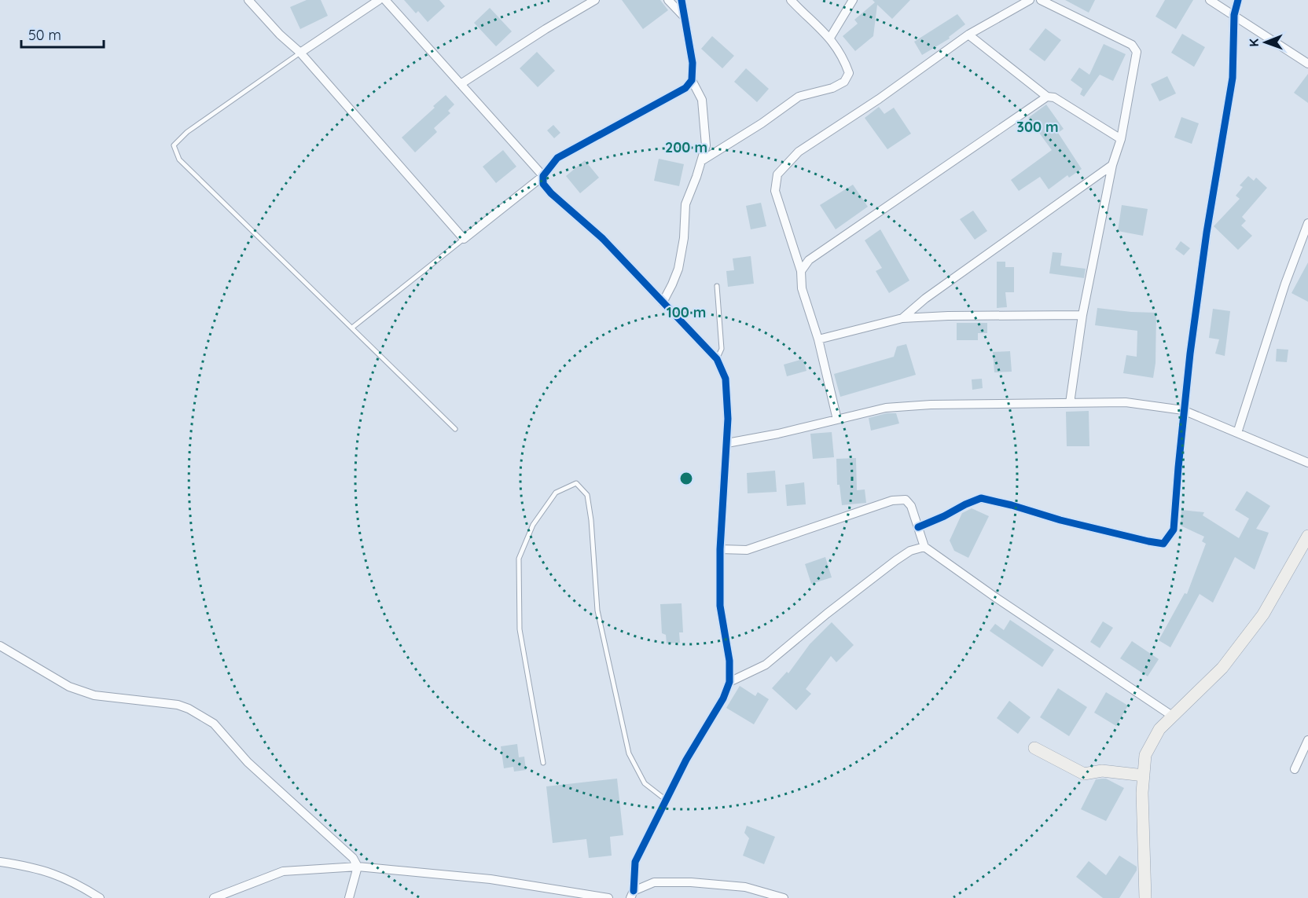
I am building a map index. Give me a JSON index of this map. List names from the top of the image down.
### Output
{
  "scale_bar": "50 m",
  "north": "left",
  "rings": ["300 m", "200 m", "100 m"]
}
